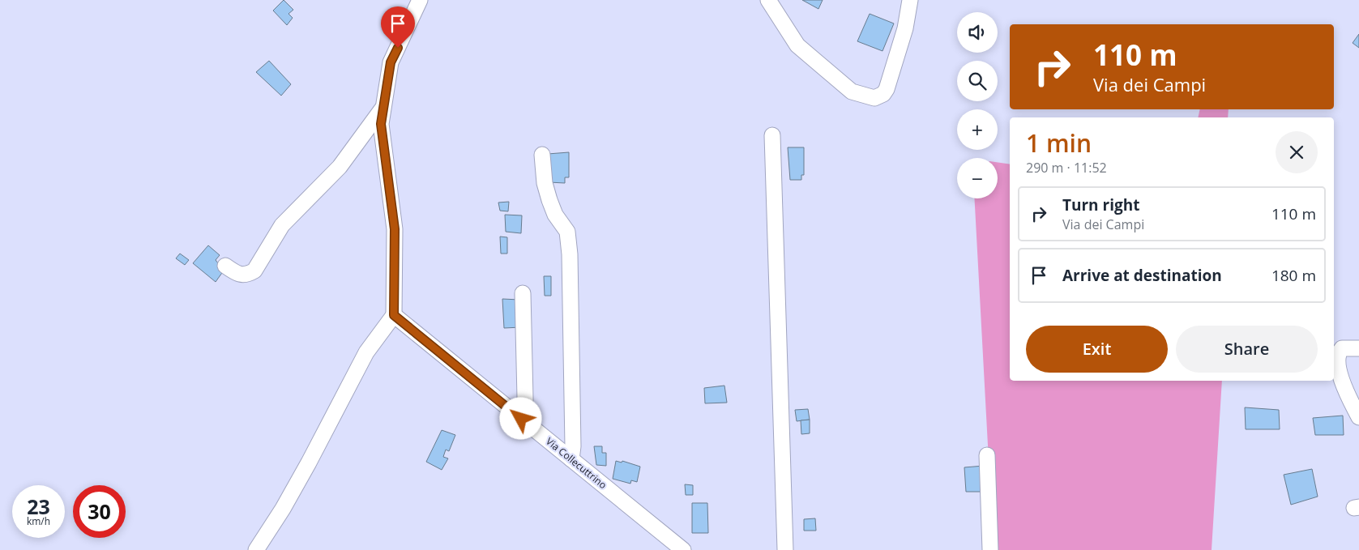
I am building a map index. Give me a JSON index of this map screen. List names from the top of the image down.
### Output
{
  "streets": {
    "street": ["Via Collecuttrino"]
  },
  "page": {
    "map_buttons": ["+", "−"],
    "turn": ["110 m", "Via dei Campi"],
    "heading": ["1 min", "290 m · 11:52"],
    "list": [
      {
        "name": "Turn right",
        "note": "Via dei Campi",
        "value": "110 m"
      },
      {
        "name": "Arrive at destination",
        "value": "180 m"
      }
    ],
    "buttons": ["Exit", "Share"],
    "speed": "23 km/h",
    "limit": "30"
  }
}
